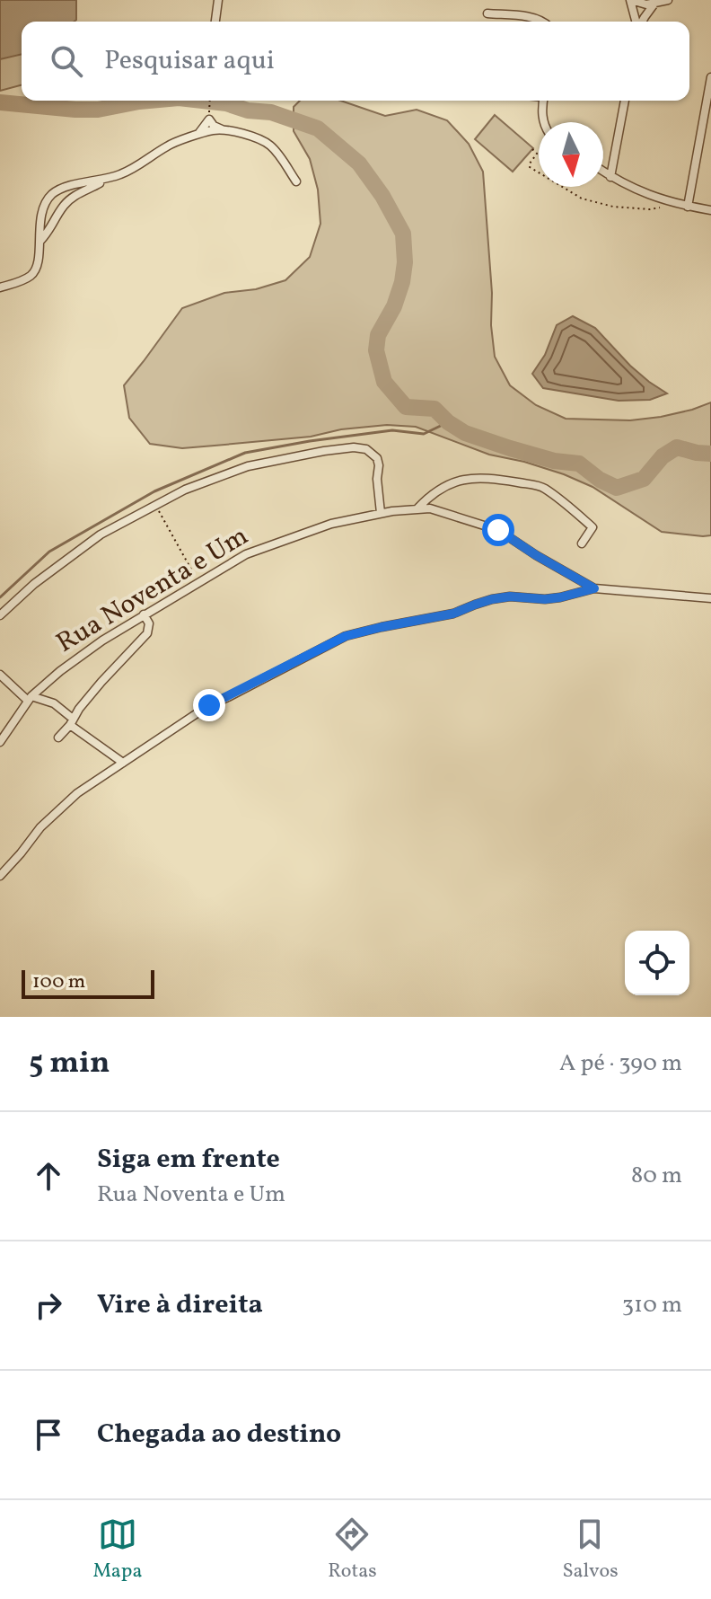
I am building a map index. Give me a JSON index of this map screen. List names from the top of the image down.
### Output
{
  "streets": {
    "street": ["Rua Noventa e Um"]
  },
  "scale_bar": "100 m",
  "north": "bottom",
  "page": {
    "search": "Pesquisar aqui",
    "scale": "100 m",
    "heading": ["5 min", "A pé · 390 m"],
    "list": [
      ["Siga em frente", "Rua Noventa e Um", "80 m"],
      ["Vire à direita", "310 m"],
      "Chegada ao destino"
    ],
    "nav": ["Mapa", "Rotas", "Salvos"]
  }
}
